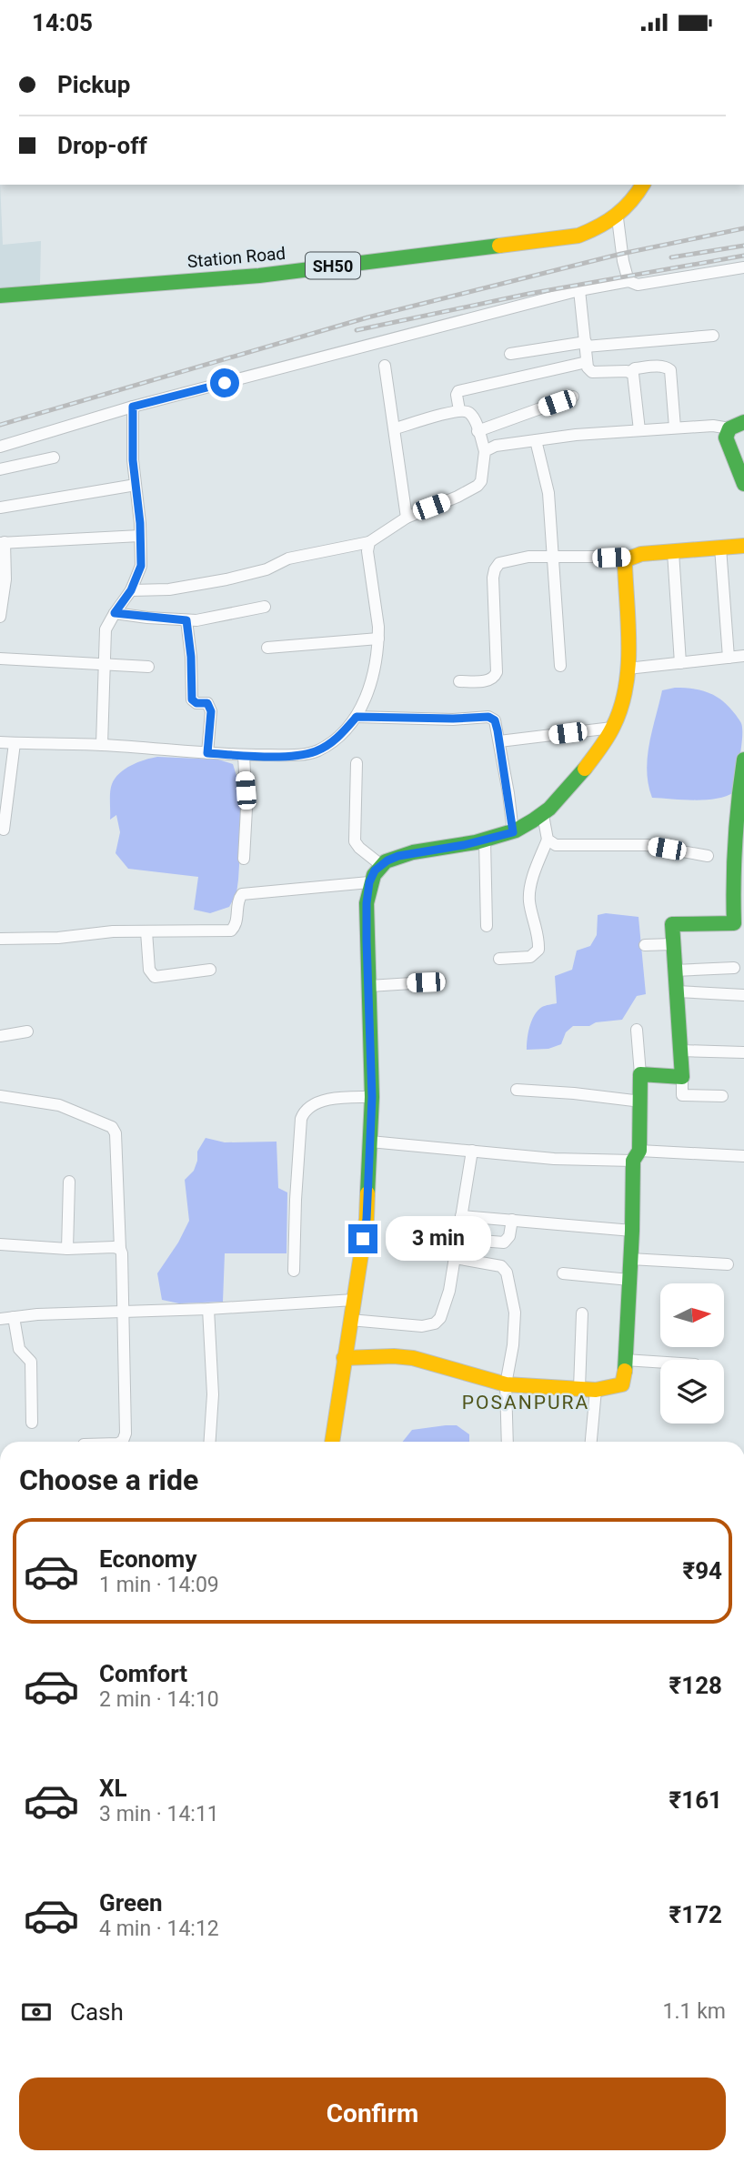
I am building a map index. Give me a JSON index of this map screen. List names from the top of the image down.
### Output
{
  "streets": {
    "main road": ["Station Road", "SH50"]
  },
  "districts": ["POSANPURA"],
  "north": "right",
  "page": {
    "status": "14:05",
    "banner": ["Pickup", "Drop-off"],
    "bubble": "3 min",
    "heading": "Choose a ride",
    "list": [
      {
        "name": "Economy",
        "note": "1 min · 14:09",
        "value": "₹94"
      },
      {
        "name": "Comfort",
        "note": "2 min · 14:10",
        "value": "₹128"
      },
      {
        "name": "XL",
        "note": "3 min · 14:11",
        "value": "₹161"
      },
      {
        "name": "Green",
        "note": "4 min · 14:12",
        "value": "₹172"
      }
    ],
    "pay": ["Cash", "1.1 km"],
    "buttons": "Confirm"
  }
}
